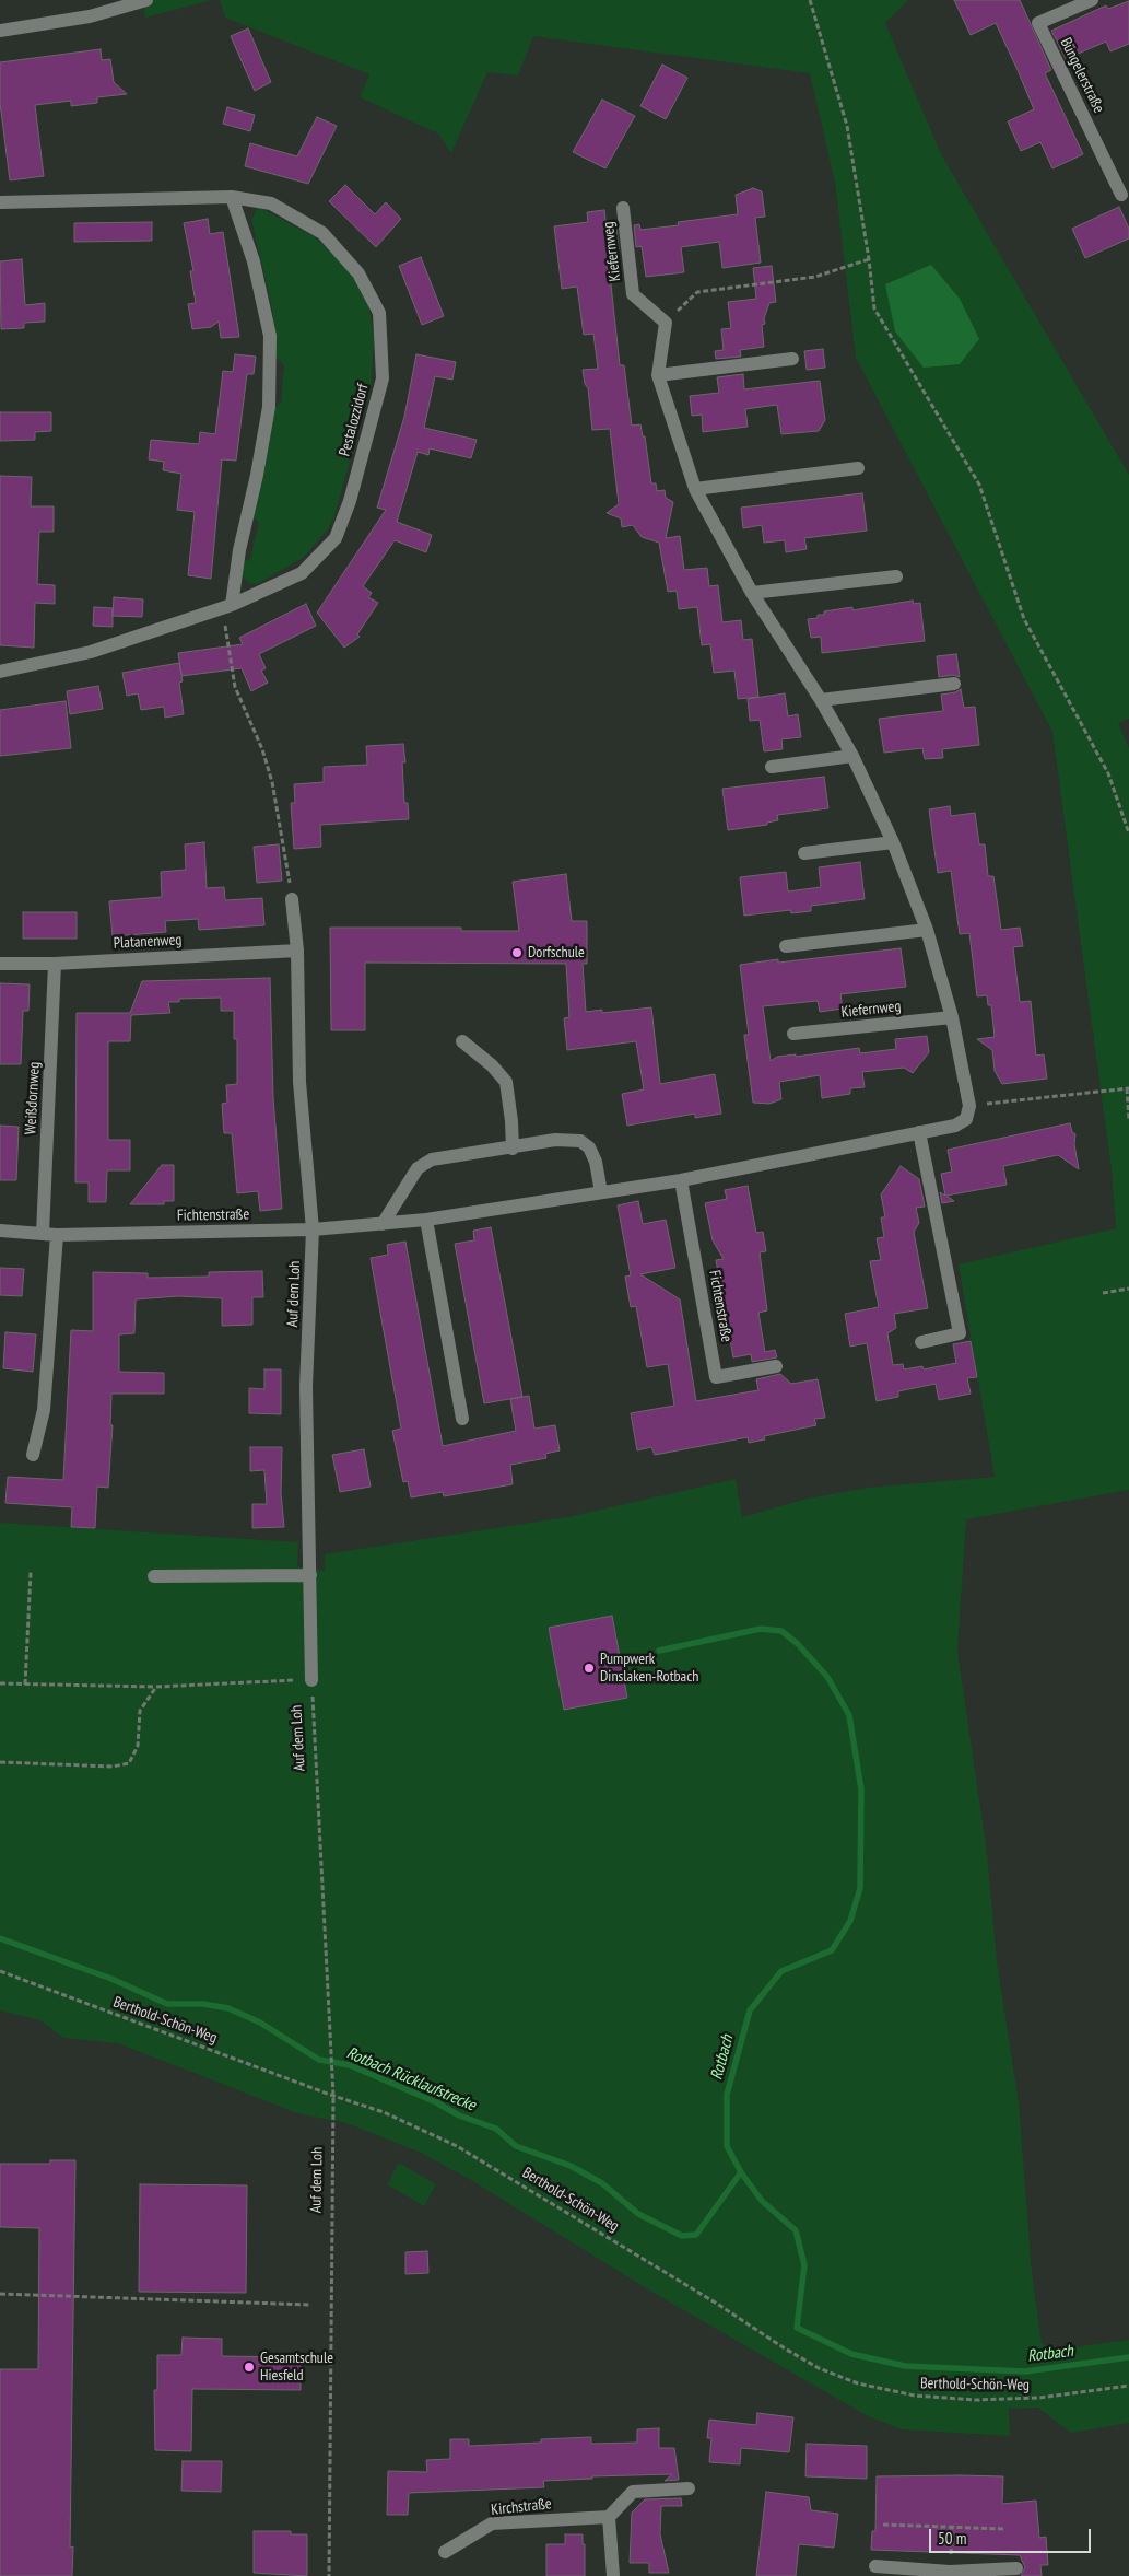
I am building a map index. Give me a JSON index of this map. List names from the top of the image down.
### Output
{
  "streets": {
    "street": [
      "Büngelerstraße",
      "Kiefernweg",
      "Pestalozzidorf",
      "Platanenweg",
      "Weißdornweg",
      "Fichtenstraße",
      "Auf dem Loh",
      "Kirchstraße"
    ],
    "path": ["Berthold-Schön-Weg"]
  },
  "crossings": [
    ["Platanenweg", "Weißdornweg"],
    ["Platanenweg", "Auf dem Loh"],
    ["Weißdornweg", "Fichtenstraße"],
    ["Fichtenstraße", "Auf dem Loh"],
    ["Auf dem Loh", "Berthold-Schön-Weg"]
  ],
  "water": ["Rotbach", "Rotbach Rücklaufstrecke"],
  "places": ["Dorfschule", "Pumpwerk Dinslaken-Rotbach", "Gesamtschule Hiesfeld"],
  "scale_bar": "50 m"
}
